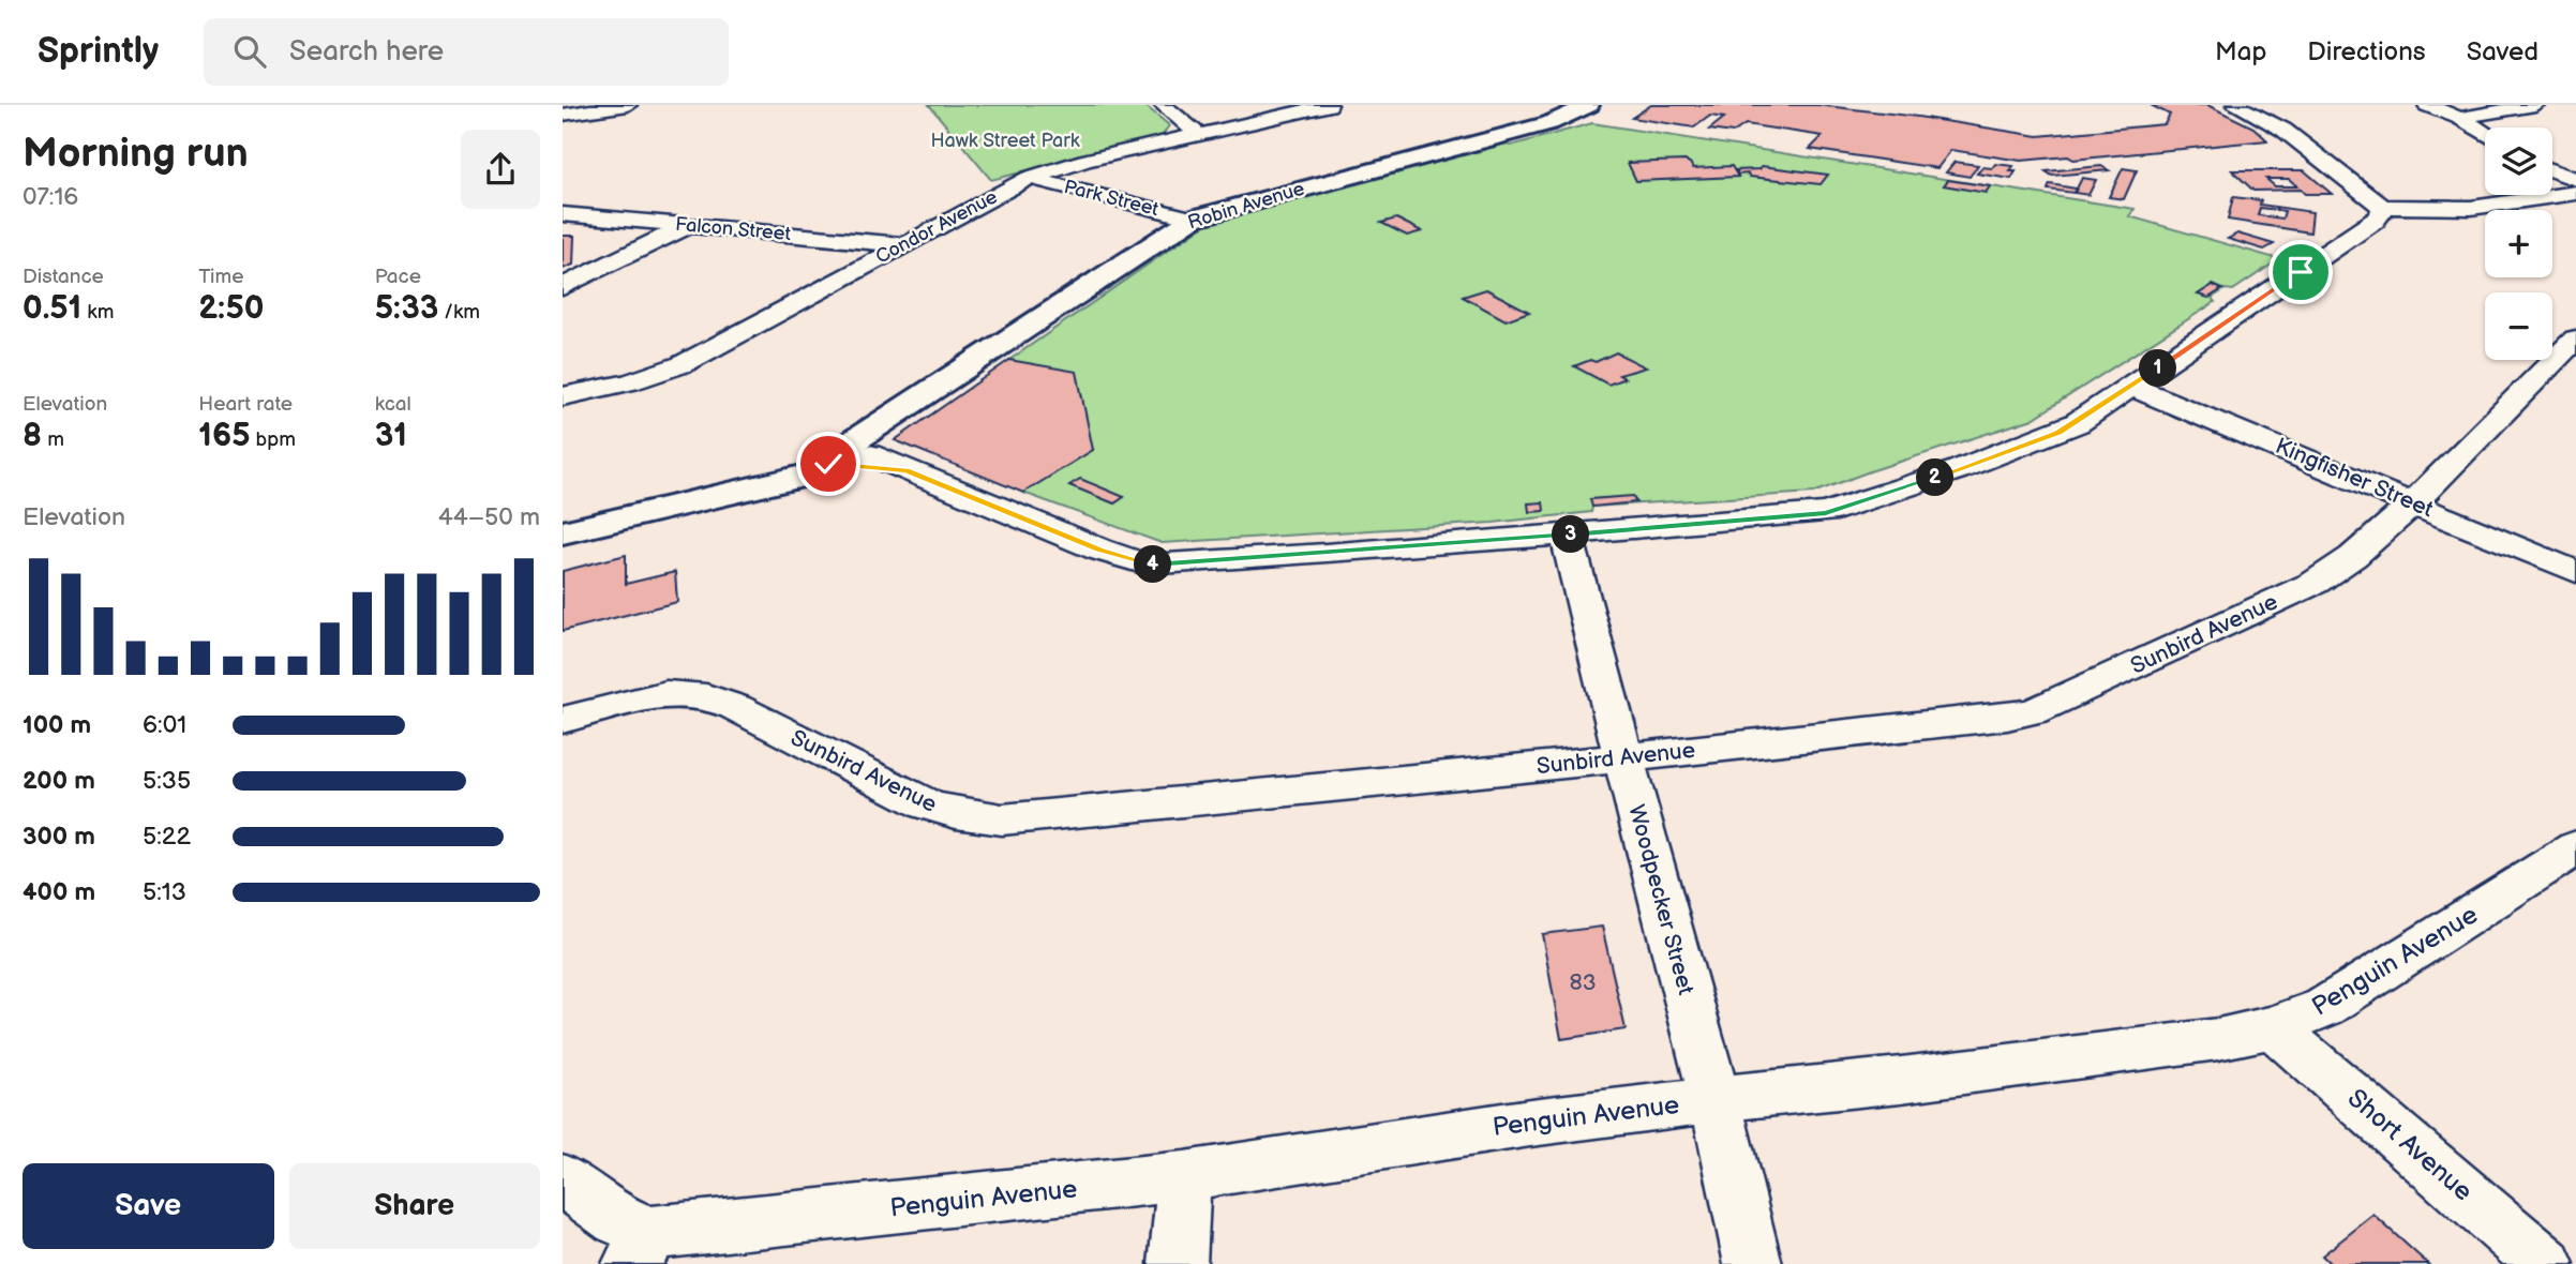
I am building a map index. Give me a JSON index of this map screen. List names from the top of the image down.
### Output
{
  "streets": {
    "street": [
      "Park Street",
      "Robin Avenue",
      "Condor Avenue",
      "Falcon Street",
      "Kingfisher Street",
      "Sunbird Avenue",
      "Woodpecker Street",
      "Penguin Avenue",
      "Short Avenue"
    ]
  },
  "crossings": [
    ["Park Street", "Robin Avenue"],
    ["Park Street", "Condor Avenue"],
    ["Condor Avenue", "Falcon Street"],
    ["Kingfisher Street", "Sunbird Avenue"],
    ["Sunbird Avenue", "Woodpecker Street"],
    ["Woodpecker Street", "Penguin Avenue"],
    ["Penguin Avenue", "Short Avenue"]
  ],
  "parks": ["Hawk Street Park"],
  "house_numbers": ["83"],
  "page": {
    "header": "Sprintly",
    "search": "Search here",
    "nav": ["Map", "Directions", "Saved"],
    "heading": ["Morning run", "07:16"],
    "map_buttons": ["+", "−"],
    "stats": [
      ["Distance", "0.51 km"],
      ["Time", "2:50"],
      ["Pace", "5:33 /km"],
      ["Elevation", "8 m"],
      ["Heart rate", "165 bpm"],
      ["kcal", "31"]
    ],
    "pins": [
      "1",
      "2",
      "3",
      "4"
    ],
    "chart": ["Elevation", "44–50 m"],
    "list": [
      {
        "name": "100 m",
        "note": "6:01"
      },
      {
        "name": "200 m",
        "note": "5:35"
      },
      {
        "name": "300 m",
        "note": "5:22"
      },
      {
        "name": "400 m",
        "note": "5:13"
      }
    ],
    "buttons": ["Save", "Share"]
  }
}
